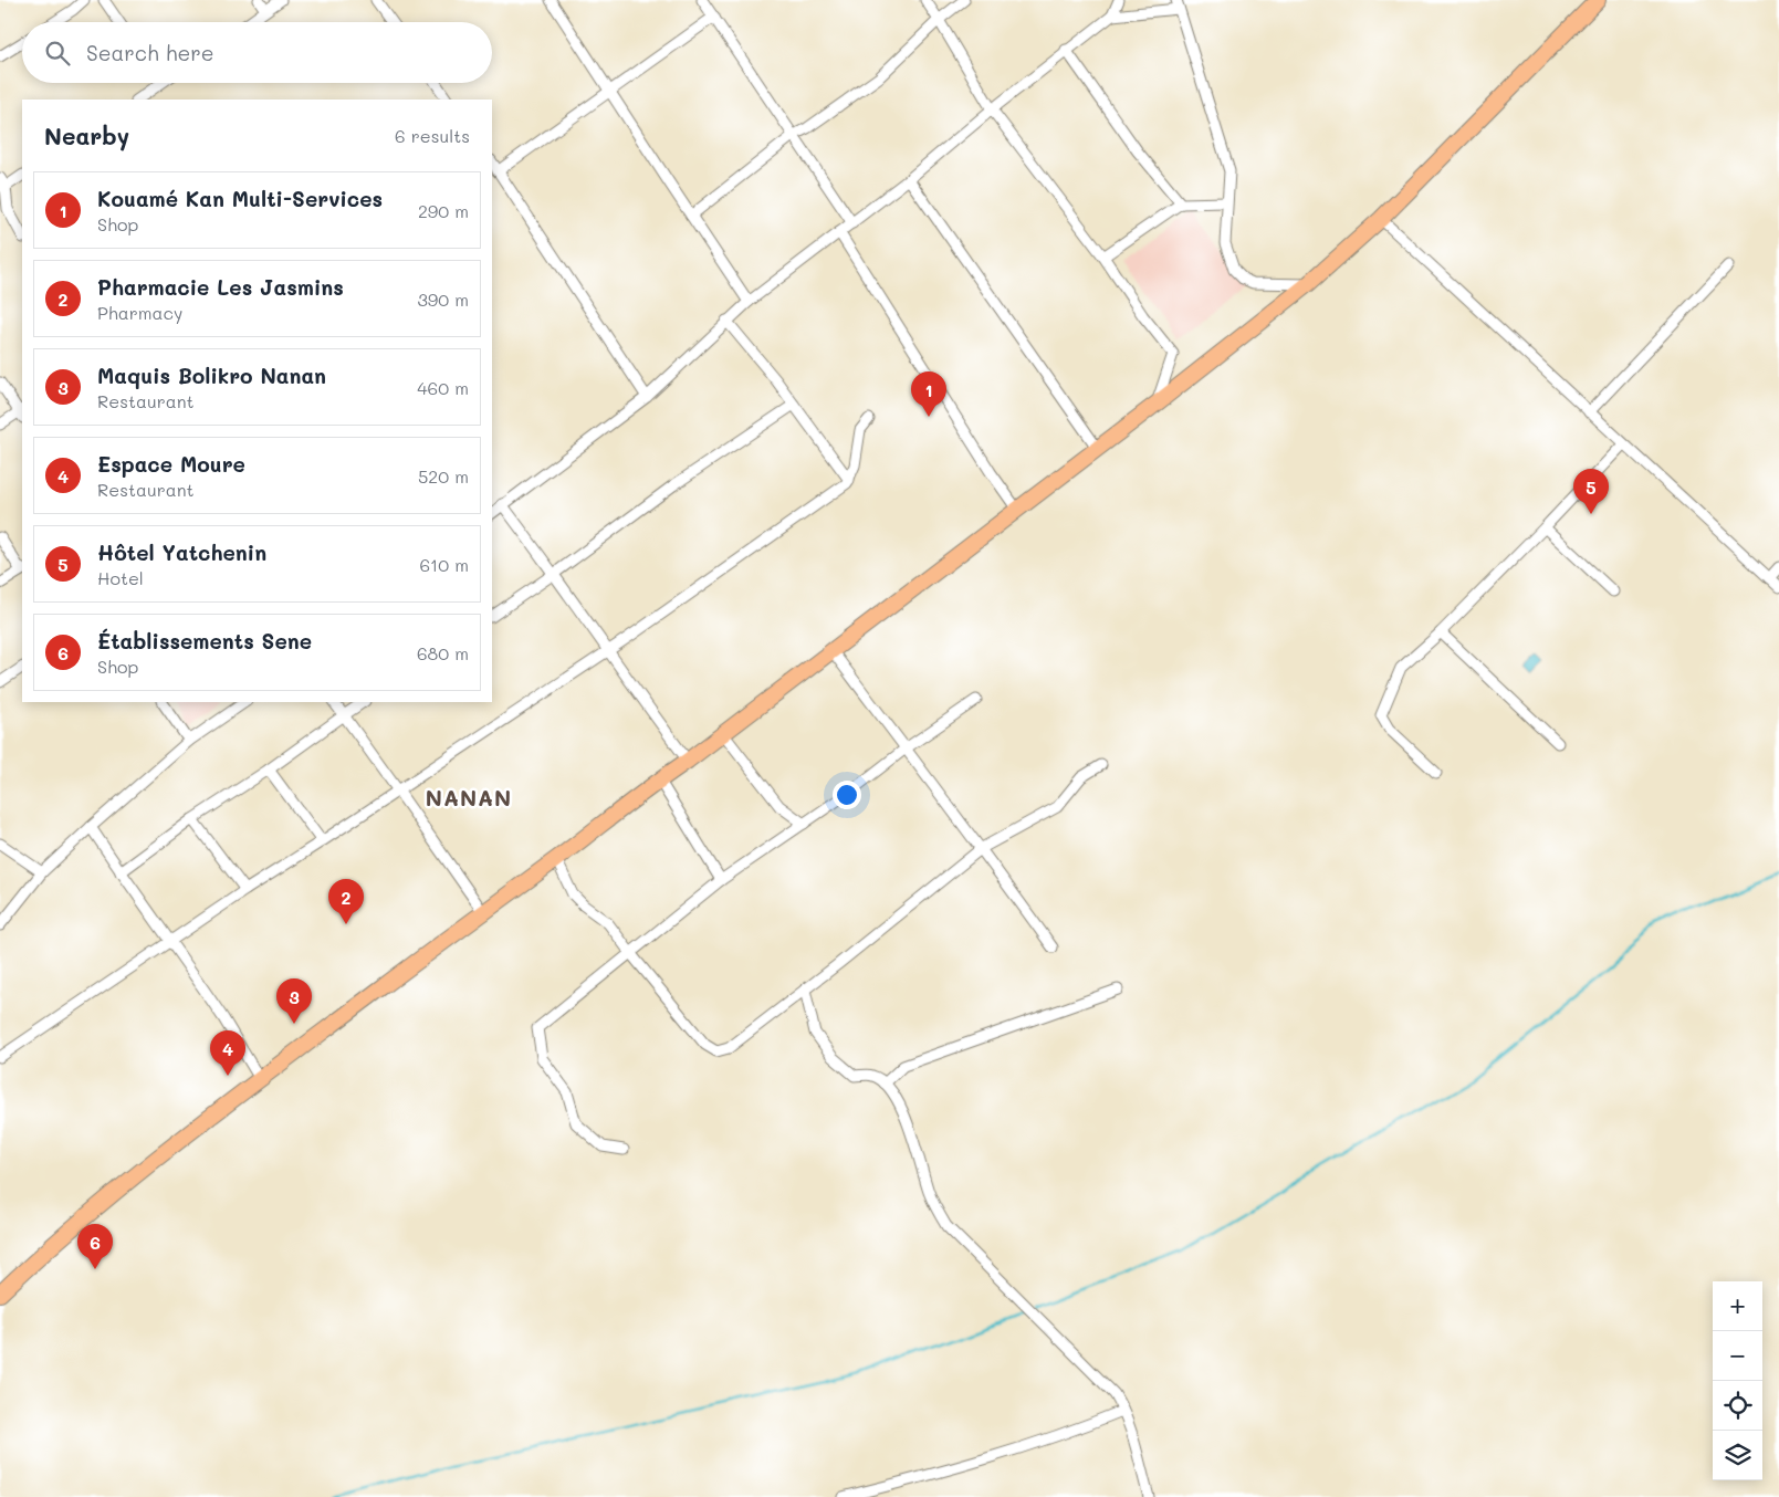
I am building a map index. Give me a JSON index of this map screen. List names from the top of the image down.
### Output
{
  "districts": ["NANAN"],
  "page": {
    "search": "Search here",
    "heading": ["Nearby", "6 results"],
    "list": [
      {
        "mark": "1",
        "name": "Kouamé Kan Multi-Services",
        "note": "Shop",
        "value": "290 m"
      },
      {
        "mark": "2",
        "name": "Pharmacie Les Jasmins",
        "note": "Pharmacy",
        "value": "390 m"
      },
      {
        "mark": "3",
        "name": "Maquis Bolikro Nanan",
        "note": "Restaurant",
        "value": "460 m"
      },
      {
        "mark": "4",
        "name": "Espace Moure",
        "note": "Restaurant",
        "value": "520 m"
      },
      {
        "mark": "5",
        "name": "Hôtel Yatchenin",
        "note": "Hotel",
        "value": "610 m"
      },
      {
        "mark": "6",
        "name": "Établissements Sene",
        "note": "Shop",
        "value": "680 m"
      }
    ],
    "pins": [
      "1",
      "5",
      "2",
      "3",
      "4",
      "6"
    ],
    "map_buttons": ["+", "−"]
  }
}
